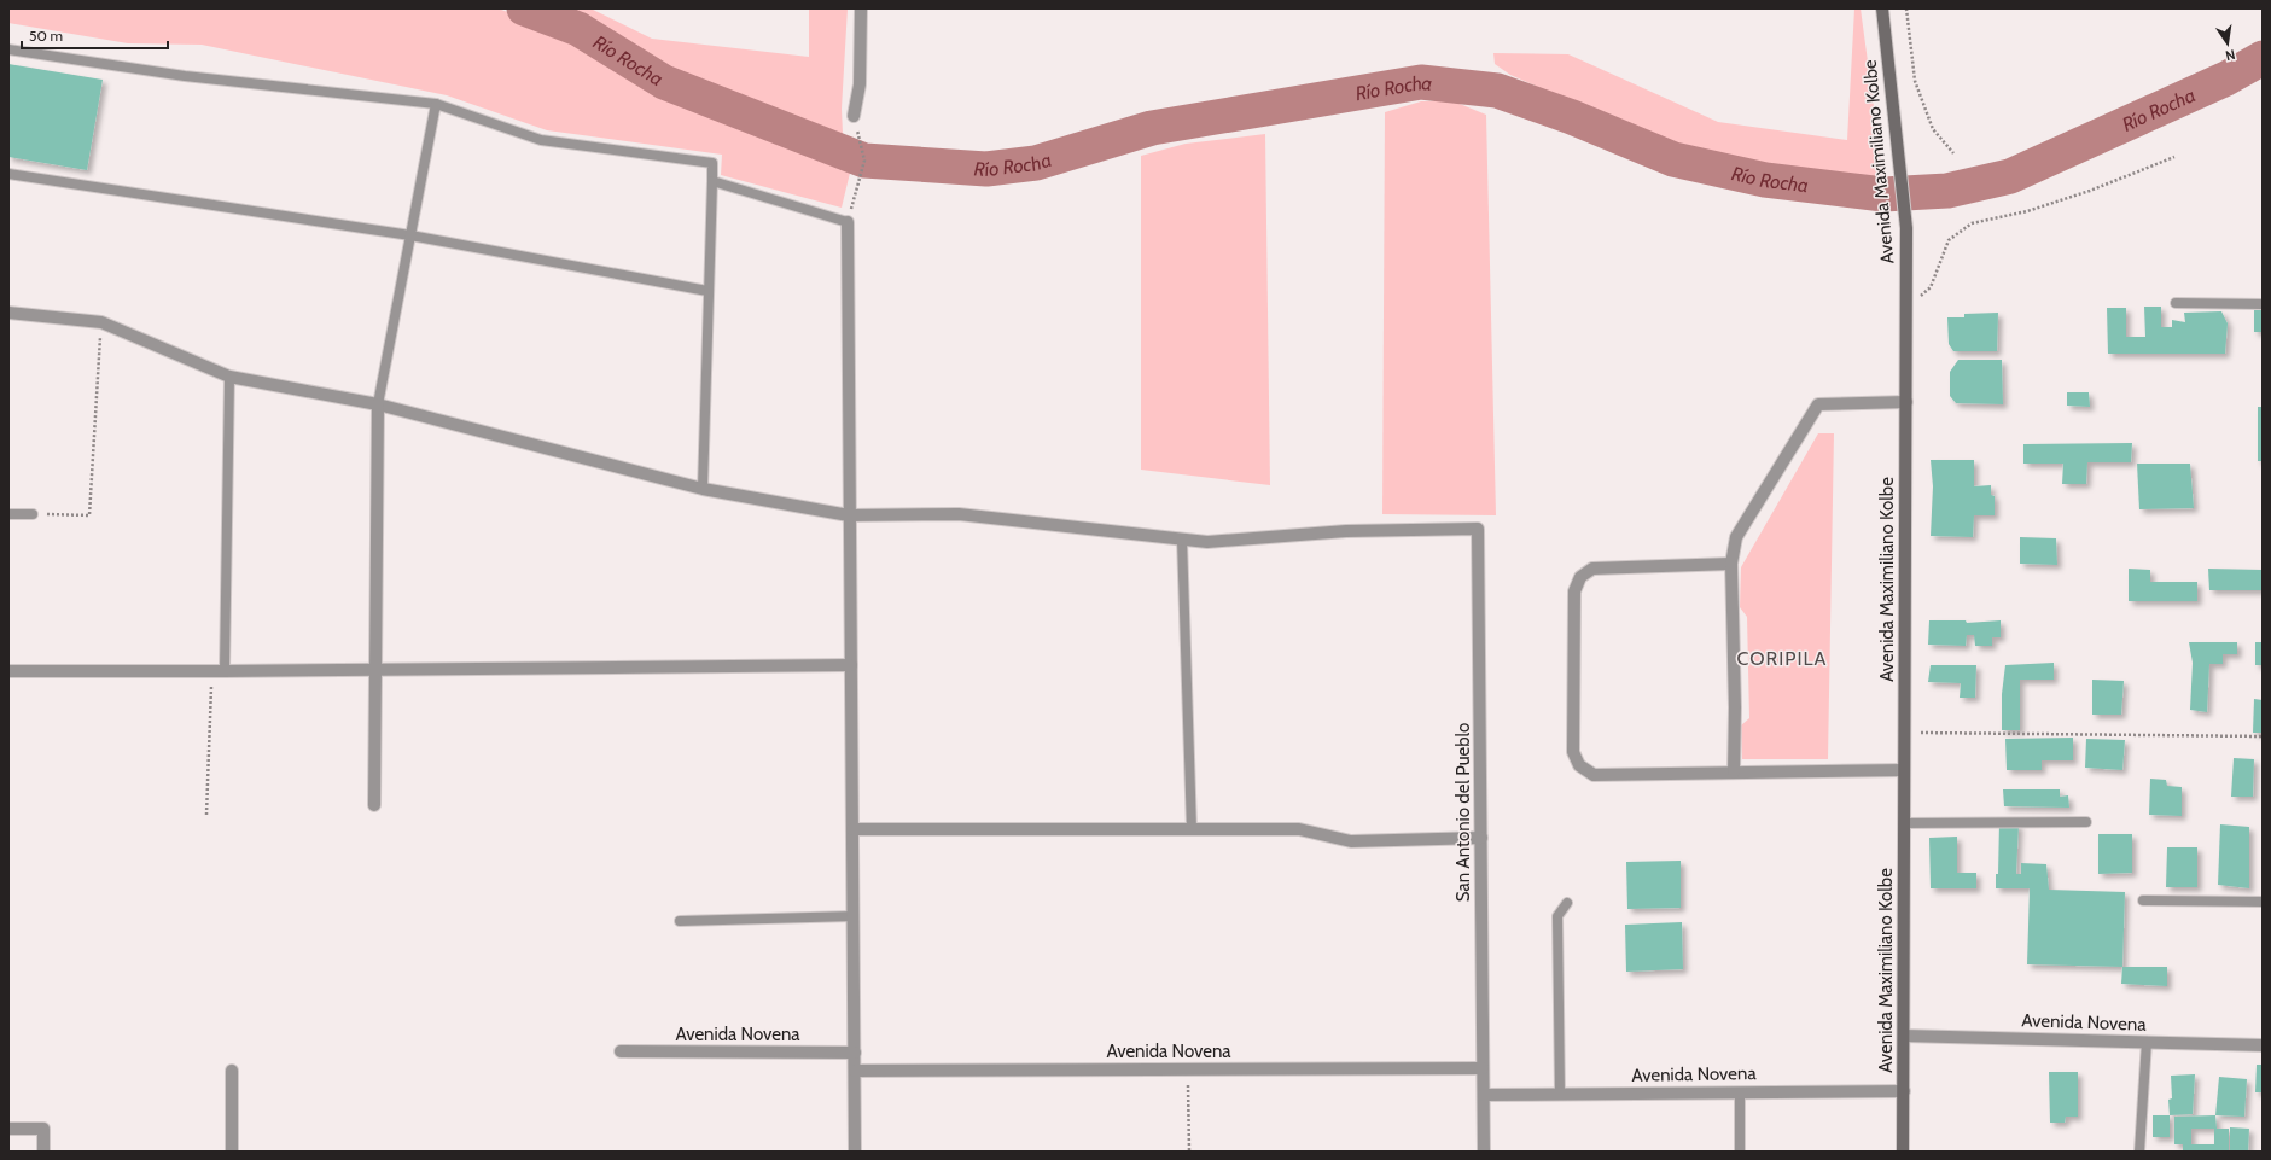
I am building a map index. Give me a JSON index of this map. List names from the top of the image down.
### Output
{
  "streets": {
    "main road": ["Avenida Maximiliano Kolbe"],
    "street": ["San Antonio del Pueblo", "Avenida Novena"]
  },
  "crossings": [
    ["Avenida Maximiliano Kolbe", "Avenida Novena"],
    ["San Antonio del Pueblo", "Avenida Novena"]
  ],
  "districts": ["CORIPILA"],
  "water": ["Río Rocha"],
  "scale_bar": "50 m",
  "north": "bottom"
}
